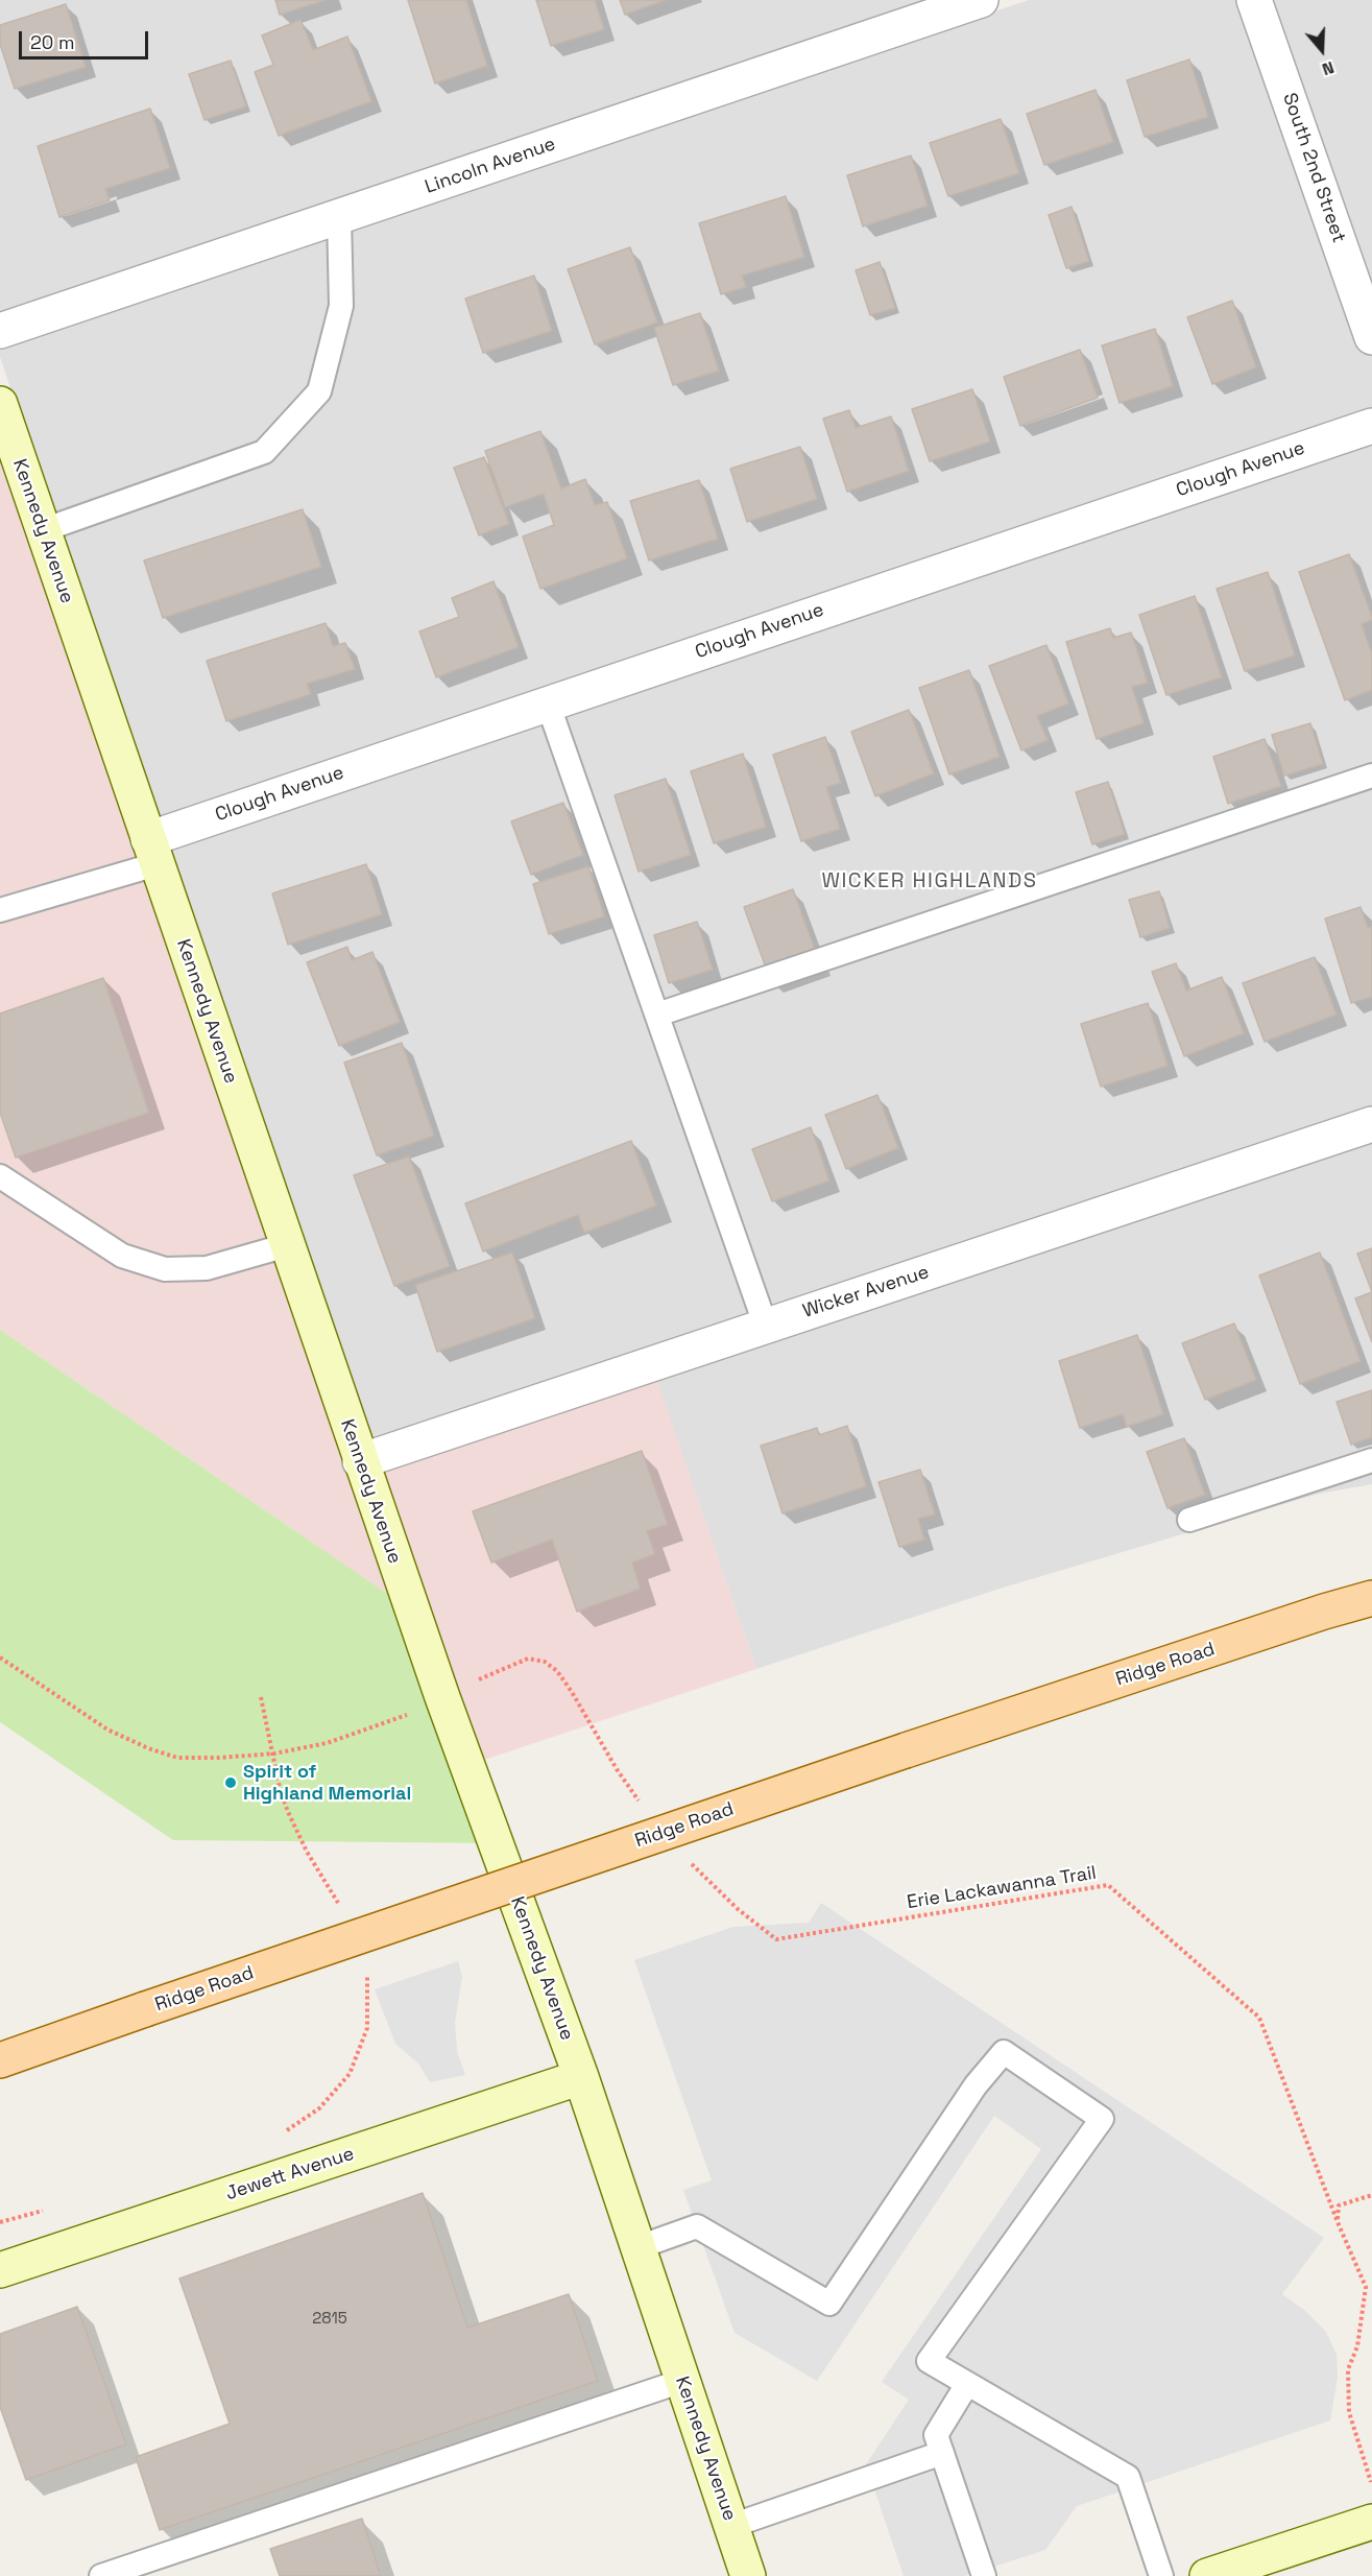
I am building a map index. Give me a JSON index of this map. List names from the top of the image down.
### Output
{
  "streets": {
    "main road": ["Ridge Road"],
    "street": [
      "Lincoln Avenue",
      "South 2nd Street",
      "Clough Avenue",
      "Kennedy Avenue",
      "Wicker Avenue",
      "Jewett Avenue"
    ],
    "path": ["Erie Lackawanna Trail"]
  },
  "crossings": [
    ["Clough Avenue", "Kennedy Avenue"],
    ["Kennedy Avenue", "Wicker Avenue"],
    ["Kennedy Avenue", "Jewett Avenue"]
  ],
  "districts": ["WICKER HIGHLANDS"],
  "places": ["Spirit of Highland Memorial"],
  "house_numbers": ["2815"],
  "scale_bar": "20 m",
  "north": "bottom"
}
